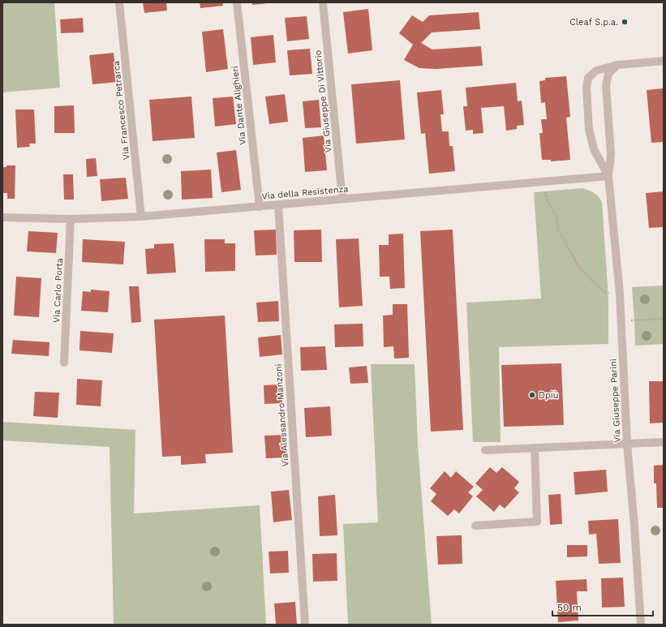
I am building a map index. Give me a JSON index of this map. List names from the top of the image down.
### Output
{
  "streets": {
    "street": [
      "Via Giuseppe Di Vittorio",
      "Via Dante Alighieri",
      "Via Francesco Petrarca",
      "Via della Resistenza",
      "Via Carlo Porta",
      "Via Giuseppe Parini",
      "Via Alessandro Manzoni"
    ]
  },
  "crossings": [
    ["Via Giuseppe Di Vittorio", "Via della Resistenza"],
    ["Via Dante Alighieri", "Via della Resistenza"],
    ["Via Francesco Petrarca", "Via della Resistenza"],
    ["Via della Resistenza", "Via Carlo Porta"],
    ["Via della Resistenza", "Via Giuseppe Parini"],
    ["Via della Resistenza", "Via Alessandro Manzoni"]
  ],
  "places": ["Cleaf S.p.a.", "Dpiù"],
  "scale_bar": "50 m"
}
